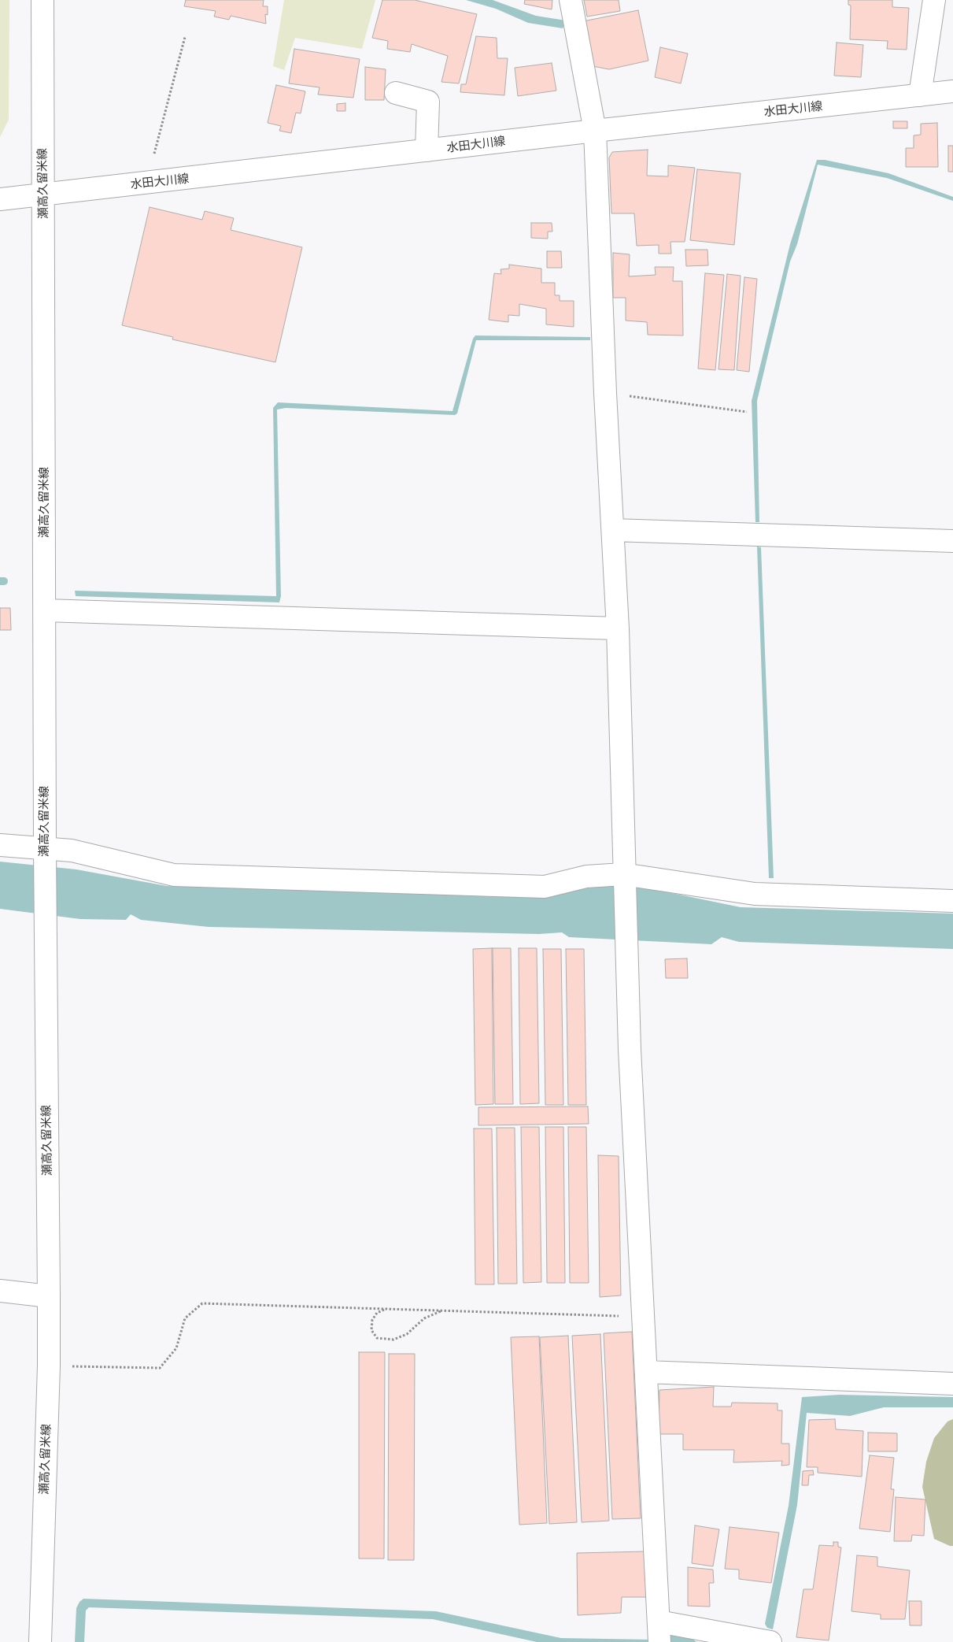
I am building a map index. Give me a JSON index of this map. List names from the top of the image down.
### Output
{
  "streets": {
    "street": ["水田大川線", "瀬高久留米線"]
  },
  "crossings": [
    ["水田大川線", "瀬高久留米線"]
  ]
}
